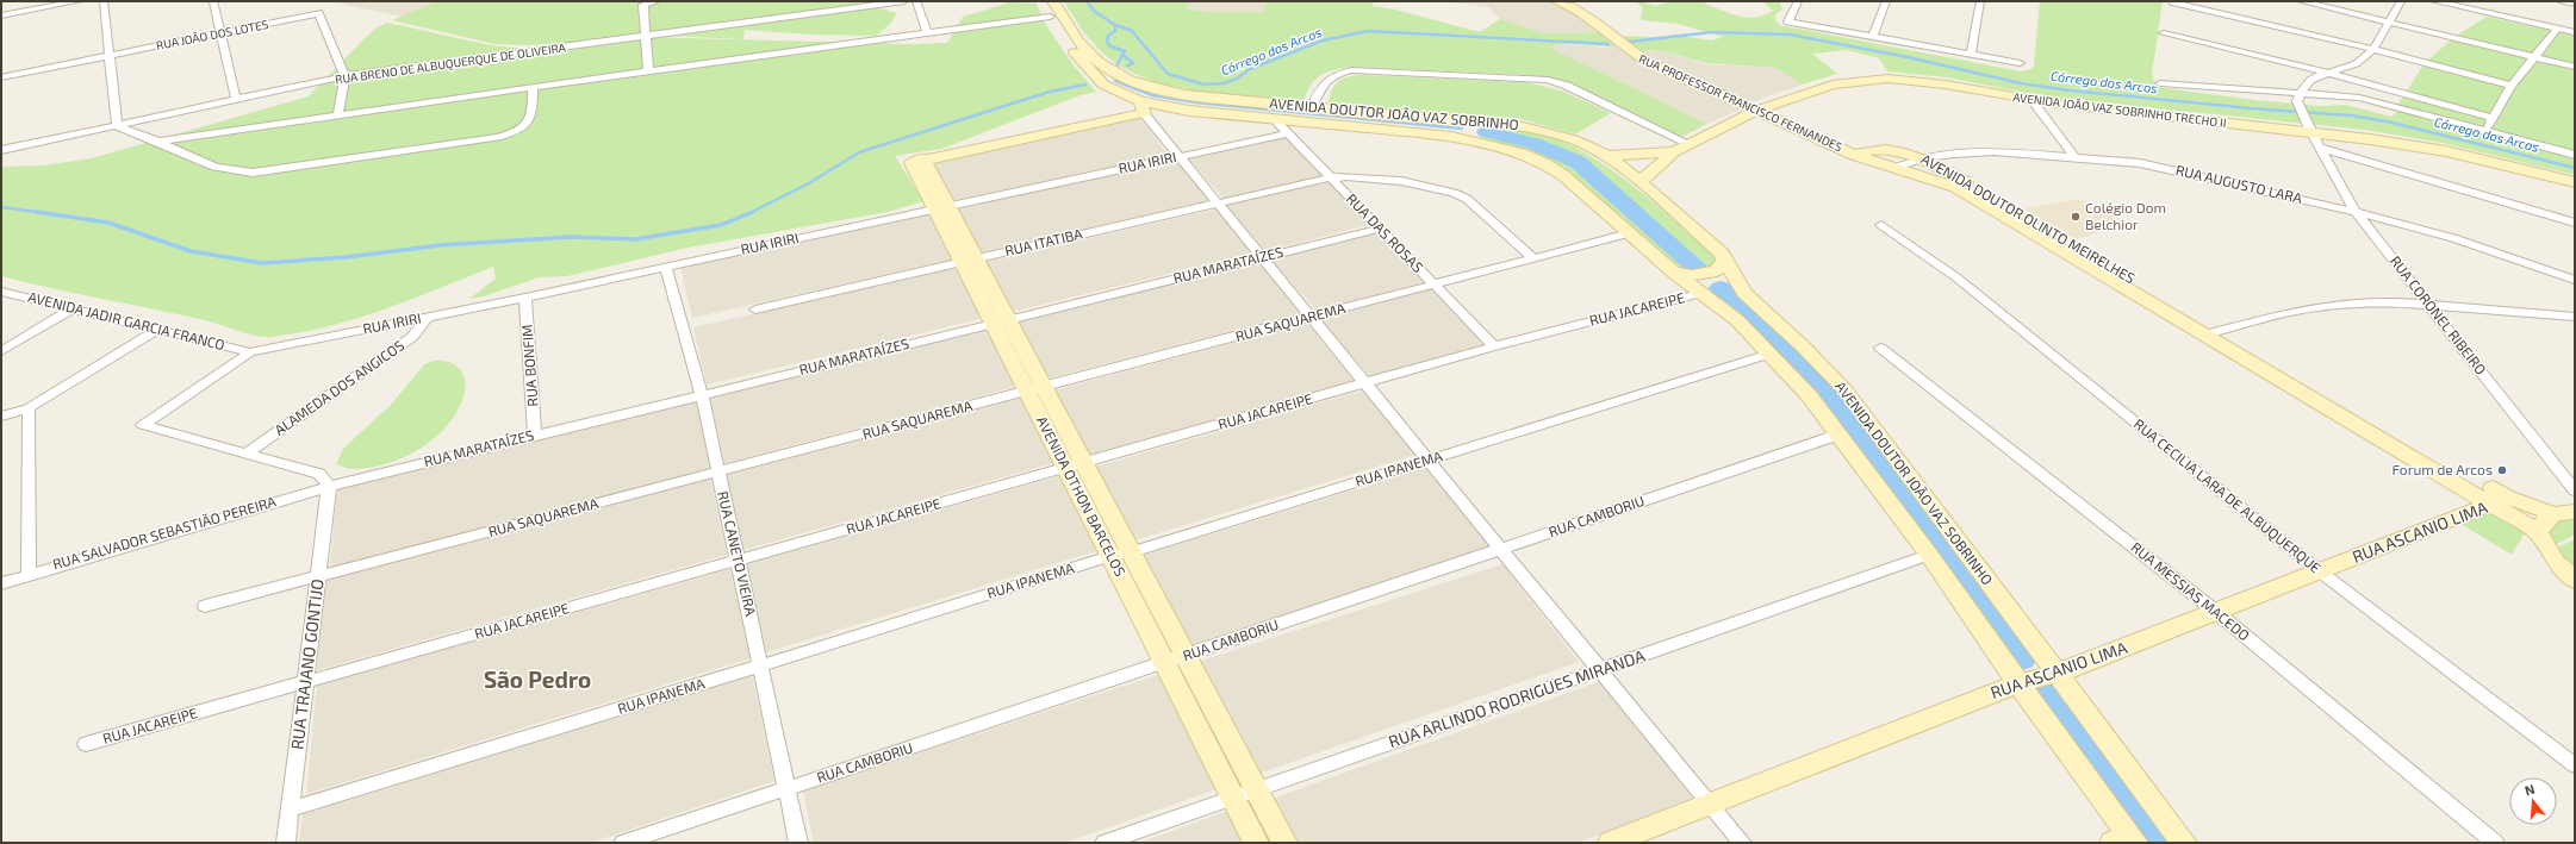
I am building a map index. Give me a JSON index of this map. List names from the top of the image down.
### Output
{
  "streets": {
    "street": [
      "RUA JOÃO DOS LOTES",
      "RUA BRENO DE ALBUQUERQUE DE OLIVEIRA",
      "RUA PROFESSOR FRANCISCO FERNANDES",
      "AVENIDA JOÃO VAZ SOBRINHO TRECHO II",
      "AVENIDA DOUTOR JOÃO VAZ SOBRINHO",
      "RUA IRIRI",
      "RUA AUGUSTO LARA",
      "AVENIDA DOUTOR OLINTO MEIRELHES",
      "RUA DAS ROSAS",
      "RUA ITATIBA",
      "RUA MARATAÍZES",
      "RUA JACAREIPE",
      "RUA CORONEL RIBEIRO",
      "AVENIDA JADIR GARCIA FRANCO",
      "RUA SAQUAREMA",
      "RUA BONFIM",
      "ALAMEDA DOS ANGICOS",
      "RUA IPANEMA",
      "AVENIDA OTHON BARCELOS",
      "RUA CECILIA LARA DE ALBUQUERQUE",
      "RUA CAMBORIU",
      "RUA ASCANIO LIMA",
      "RUA SALVADOR SEBASTIÃO PEREIRA",
      "RUA CANETO VIEIRA",
      "RUA MESSIAS MACEDO",
      "RUA TRAJANO GONTIJO",
      "RUA ARLINDO RODRIGUES MIRANDA"
    ]
  },
  "crossings": [
    ["RUA JOÃO DOS LOTES", "RUA BRENO DE ALBUQUERQUE DE OLIVEIRA"],
    ["RUA PROFESSOR FRANCISCO FERNANDES", "AVENIDA JOÃO VAZ SOBRINHO TRECHO II"],
    ["RUA PROFESSOR FRANCISCO FERNANDES", "AVENIDA DOUTOR OLINTO MEIRELHES"],
    ["AVENIDA JOÃO VAZ SOBRINHO TRECHO II", "RUA CORONEL RIBEIRO"],
    ["AVENIDA DOUTOR JOÃO VAZ SOBRINHO", "RUA DAS ROSAS"],
    ["AVENIDA DOUTOR JOÃO VAZ SOBRINHO", "RUA JACAREIPE"],
    ["AVENIDA DOUTOR JOÃO VAZ SOBRINHO", "RUA SAQUAREMA"],
    ["AVENIDA DOUTOR JOÃO VAZ SOBRINHO", "RUA IPANEMA"],
    ["AVENIDA DOUTOR JOÃO VAZ SOBRINHO", "AVENIDA OTHON BARCELOS"],
    ["AVENIDA DOUTOR JOÃO VAZ SOBRINHO", "RUA CAMBORIU"],
    ["AVENIDA DOUTOR JOÃO VAZ SOBRINHO", "RUA ASCANIO LIMA"],
    ["AVENIDA DOUTOR JOÃO VAZ SOBRINHO", "RUA ARLINDO RODRIGUES MIRANDA"],
    ["RUA IRIRI", "RUA DAS ROSAS"],
    ["RUA IRIRI", "AVENIDA JADIR GARCIA FRANCO"],
    ["RUA IRIRI", "RUA BONFIM"],
    ["RUA IRIRI", "ALAMEDA DOS ANGICOS"],
    ["RUA IRIRI", "AVENIDA OTHON BARCELOS"],
    ["RUA IRIRI", "RUA CANETO VIEIRA"],
    ["RUA AUGUSTO LARA", "AVENIDA DOUTOR OLINTO MEIRELHES"],
    ["RUA AUGUSTO LARA", "RUA CORONEL RIBEIRO"],
    ["AVENIDA DOUTOR OLINTO MEIRELHES", "RUA ASCANIO LIMA"],
    ["RUA DAS ROSAS", "RUA ITATIBA"],
    ["RUA DAS ROSAS", "RUA MARATAÍZES"],
    ["RUA DAS ROSAS", "RUA JACAREIPE"],
    ["RUA DAS ROSAS", "RUA SAQUAREMA"],
    ["RUA ITATIBA", "RUA SAQUAREMA"],
    ["RUA ITATIBA", "AVENIDA OTHON BARCELOS"],
    ["RUA MARATAÍZES", "RUA BONFIM"],
    ["RUA MARATAÍZES", "AVENIDA OTHON BARCELOS"],
    ["RUA MARATAÍZES", "RUA SALVADOR SEBASTIÃO PEREIRA"],
    ["RUA MARATAÍZES", "RUA CANETO VIEIRA"],
    ["RUA MARATAÍZES", "RUA TRAJANO GONTIJO"],
    ["RUA JACAREIPE", "AVENIDA OTHON BARCELOS"],
    ["RUA JACAREIPE", "RUA CANETO VIEIRA"],
    ["RUA JACAREIPE", "RUA TRAJANO GONTIJO"],
    ["RUA SAQUAREMA", "AVENIDA OTHON BARCELOS"],
    ["RUA SAQUAREMA", "RUA CANETO VIEIRA"],
    ["RUA SAQUAREMA", "RUA TRAJANO GONTIJO"],
    ["RUA IPANEMA", "AVENIDA OTHON BARCELOS"],
    ["RUA IPANEMA", "RUA CANETO VIEIRA"],
    ["RUA IPANEMA", "RUA TRAJANO GONTIJO"],
    ["AVENIDA OTHON BARCELOS", "RUA CAMBORIU"],
    ["AVENIDA OTHON BARCELOS", "RUA ARLINDO RODRIGUES MIRANDA"],
    ["RUA CECILIA LARA DE ALBUQUERQUE", "RUA ASCANIO LIMA"],
    ["RUA CAMBORIU", "RUA CANETO VIEIRA"],
    ["RUA ASCANIO LIMA", "RUA MESSIAS MACEDO"],
    ["RUA SALVADOR SEBASTIÃO PEREIRA", "RUA TRAJANO GONTIJO"]
  ],
  "districts": ["São Pedro"],
  "water": ["Córrego dos Arcos"],
  "places": ["Colégio Dom Belchior", "Forum de Arcos"],
  "north": "top"
}
